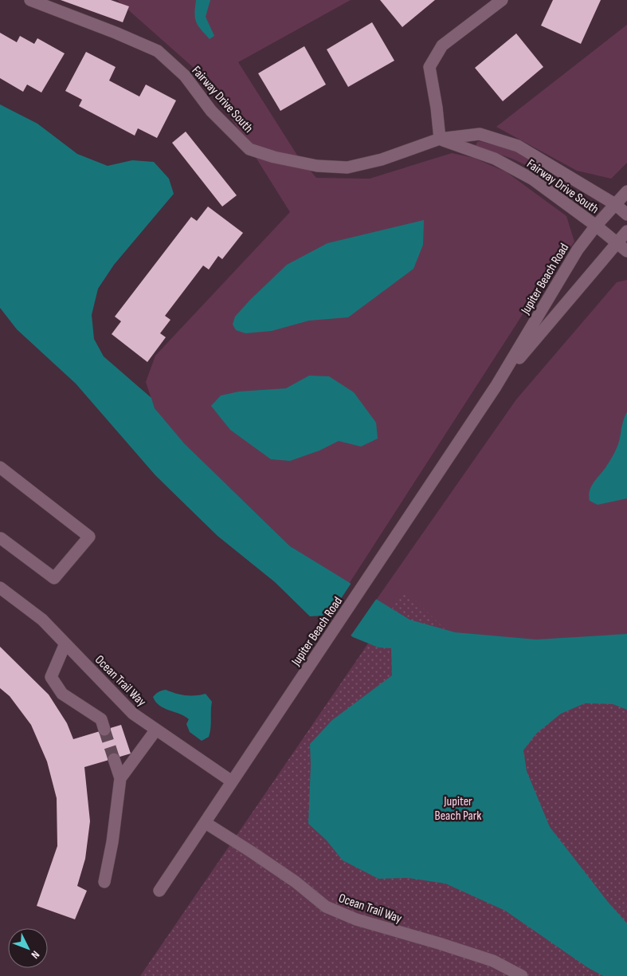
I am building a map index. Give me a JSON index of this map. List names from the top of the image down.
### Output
{
  "streets": {
    "street": ["Fairway Drive South", "Jupiter Beach Road", "Ocean Trail Way"]
  },
  "crossings": [
    ["Fairway Drive South", "Jupiter Beach Road"],
    ["Jupiter Beach Road", "Ocean Trail Way"]
  ],
  "parks": ["Jupiter Beach Park"],
  "north": "bottom right"
}
